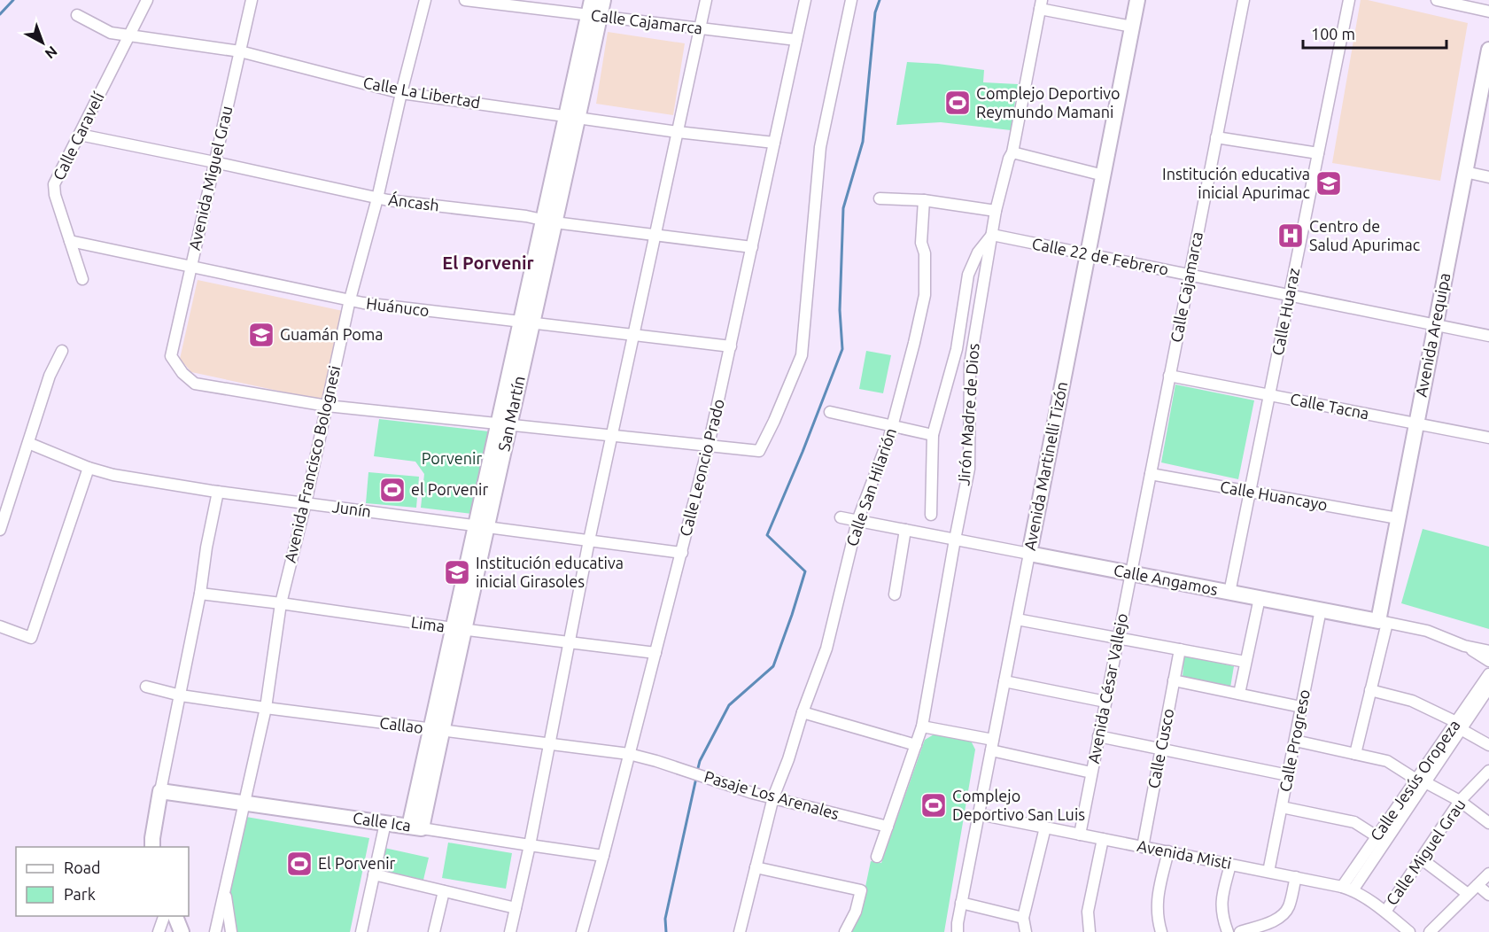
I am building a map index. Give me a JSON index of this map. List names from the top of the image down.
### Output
{
  "streets": {
    "street": [
      "Calle Cajamarca",
      "Calle La Libertad",
      "Calle Caravelí",
      "Avenida Miguel Grau",
      "Áncash",
      "Calle 22 de Febrero",
      "Huánuco",
      "Calle Huaraz",
      "Avenida Arequipa",
      "Calle Tacna",
      "San Martín",
      "Jirón Madre de Dios",
      "Avenida Francisco Bolognesi",
      "Avenida Martinelli Tizón",
      "Calle Leoncio Prado",
      "Calle San Hilarión",
      "Calle Huancayo",
      "Junín",
      "Calle Angamos",
      "Lima",
      "Avenida César Vallejo",
      "Callao",
      "Calle Progreso",
      "Calle Cusco",
      "Calle Jesús Oropeza",
      "Pasaje Los Arenales",
      "Calle Ica",
      "Calle Miguel Grau",
      "Avenida Misti"
    ]
  },
  "crossings": [
    ["Calle Cajamarca", "Calle 22 de Febrero"],
    ["Calle Cajamarca", "Calle Tacna"],
    ["Calle Cajamarca", "San Martín"],
    ["Calle Cajamarca", "Calle Leoncio Prado"],
    ["Calle Cajamarca", "Calle Huancayo"],
    ["Calle Cajamarca", "Calle Angamos"],
    ["Calle Cajamarca", "Avenida César Vallejo"],
    ["Calle La Libertad", "Calle Caravelí"],
    ["Calle La Libertad", "Avenida Miguel Grau"],
    ["Calle La Libertad", "San Martín"],
    ["Calle La Libertad", "Avenida Francisco Bolognesi"],
    ["Calle La Libertad", "Calle Leoncio Prado"],
    ["Calle Caravelí", "Áncash"],
    ["Calle Caravelí", "Huánuco"],
    ["Avenida Miguel Grau", "Áncash"],
    ["Avenida Miguel Grau", "Huánuco"],
    ["Avenida Miguel Grau", "Avenida Francisco Bolognesi"],
    ["Áncash", "San Martín"],
    ["Áncash", "Avenida Francisco Bolognesi"],
    ["Áncash", "Calle Leoncio Prado"],
    ["Calle 22 de Febrero", "Calle Huaraz"],
    ["Calle 22 de Febrero", "Avenida Arequipa"],
    ["Calle 22 de Febrero", "Jirón Madre de Dios"],
    ["Calle 22 de Febrero", "Avenida Martinelli Tizón"],
    ["Huánuco", "San Martín"],
    ["Huánuco", "Avenida Francisco Bolognesi"],
    ["Huánuco", "Calle Leoncio Prado"],
    ["Calle Huaraz", "Calle Tacna"],
    ["Calle Huaraz", "Calle Huancayo"],
    ["Calle Huaraz", "Calle Angamos"],
    ["Avenida Arequipa", "Calle Tacna"],
    ["Avenida Arequipa", "Calle Huancayo"],
    ["Avenida Arequipa", "Calle Angamos"],
    ["San Martín", "Junín"],
    ["San Martín", "Lima"],
    ["San Martín", "Callao"],
    ["San Martín", "Calle Ica"],
    ["Jirón Madre de Dios", "Calle Angamos"],
    ["Jirón Madre de Dios", "Pasaje Los Arenales"],
    ["Avenida Francisco Bolognesi", "Junín"],
    ["Avenida Francisco Bolognesi", "Lima"],
    ["Avenida Francisco Bolognesi", "Callao"],
    ["Avenida Francisco Bolognesi", "Calle Ica"],
    ["Avenida Martinelli Tizón", "Calle Angamos"],
    ["Avenida Martinelli Tizón", "Avenida Misti"],
    ["Calle Leoncio Prado", "Junín"],
    ["Calle Leoncio Prado", "Lima"],
    ["Calle Leoncio Prado", "Callao"],
    ["Calle Leoncio Prado", "Calle Ica"],
    ["Calle San Hilarión", "Calle Angamos"],
    ["Calle San Hilarión", "Pasaje Los Arenales"],
    ["Calle Angamos", "Avenida César Vallejo"],
    ["Calle Angamos", "Calle Progreso"],
    ["Avenida César Vallejo", "Avenida Misti"],
    ["Callao", "Pasaje Los Arenales"],
    ["Calle Progreso", "Avenida Misti"],
    ["Calle Cusco", "Avenida Misti"],
    ["Calle Jesús Oropeza", "Avenida Misti"],
    ["Calle Miguel Grau", "Avenida Misti"]
  ],
  "districts": ["El Porvenir"],
  "parks": ["Porvenir"],
  "places": {
    "sports": [
      "Complejo Deportivo Reymundo Mamani",
      "el Porvenir",
      "Complejo Deportivo San Luis",
      "El Porvenir"
    ],
    "school or university": ["Institución educativa inicial Apurimac", "Guamán Poma", "Institución educativa inicial Girasoles"],
    "hospital": ["Centro de Salud Apurimac"]
  },
  "legend": ["Road", "Park"],
  "scale_bar": "100 m",
  "north": "bottom right"
}
